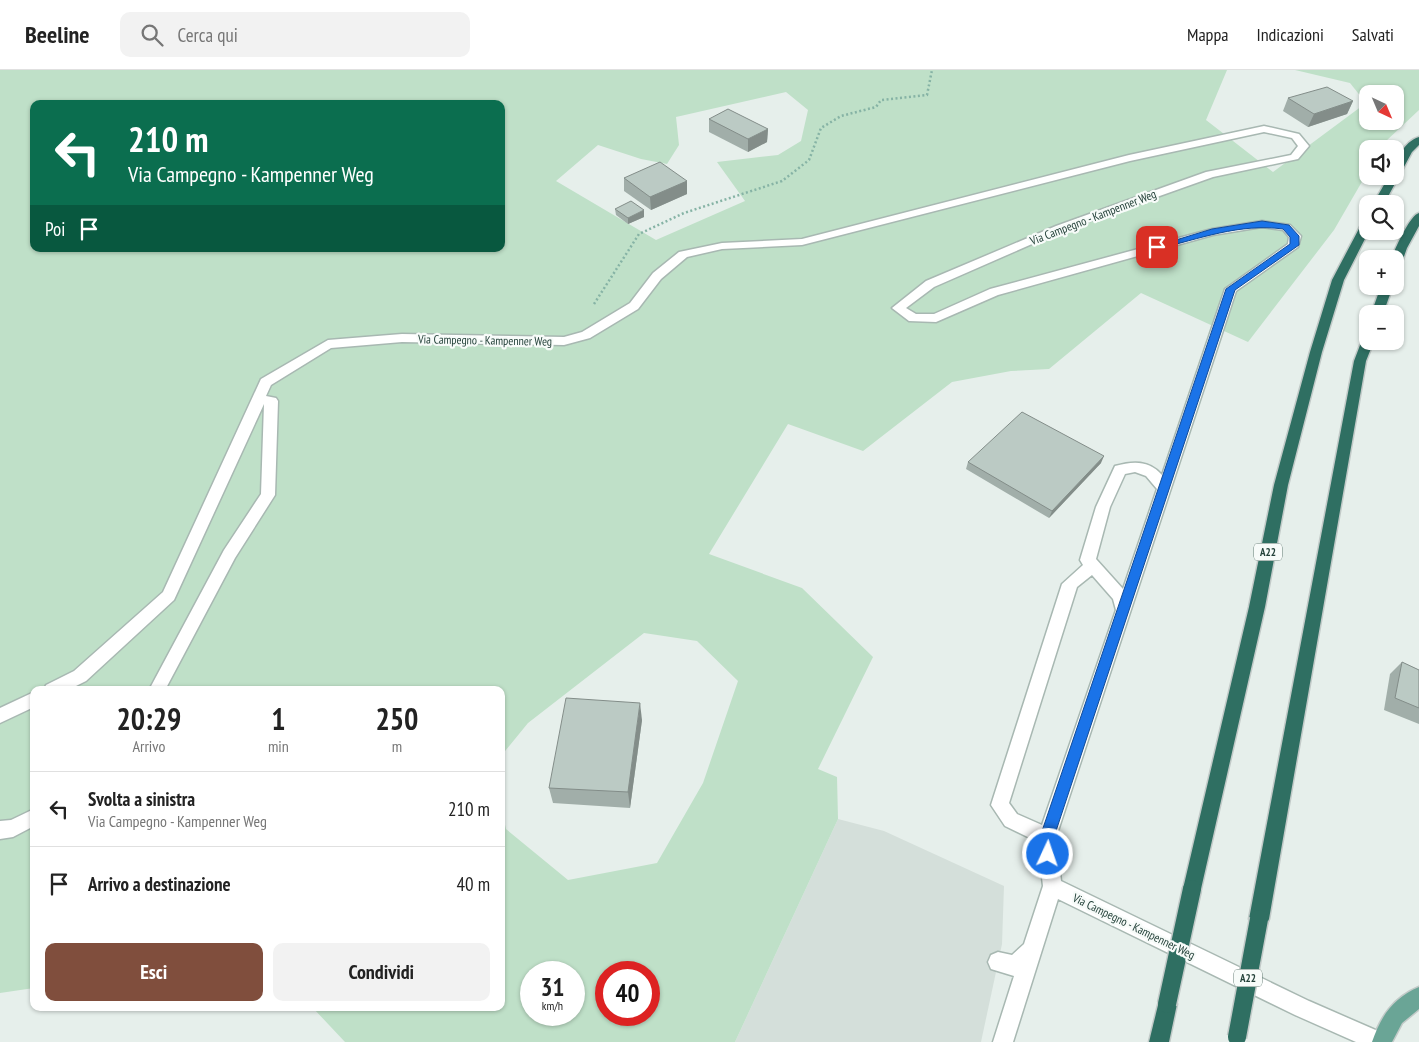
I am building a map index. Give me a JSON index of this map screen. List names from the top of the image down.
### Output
{
  "streets": {
    "highway": ["A22"],
    "street": ["Via Campegno - Kampenner Weg"]
  },
  "north": "bottom right",
  "page": {
    "header": "Beeline",
    "search": "Cerca qui",
    "nav": ["Mappa", "Indicazioni", "Salvati"],
    "map_buttons": ["+", "−"],
    "turn": ["210 m", "Via Campegno - Kampenner Weg"],
    "then": "Poi",
    "eta": [
      "20:29",
      "Arrivo",
      "1",
      "min",
      "250",
      "m"
    ],
    "list": [
      {
        "name": "Svolta a sinistra",
        "note": "Via Campegno - Kampenner Weg",
        "value": "210 m"
      },
      {
        "name": "Arrivo a destinazione",
        "value": "40 m"
      }
    ],
    "buttons": ["Esci", "Condividi"],
    "speed": "31 km/h",
    "limit": "40"
  }
}
